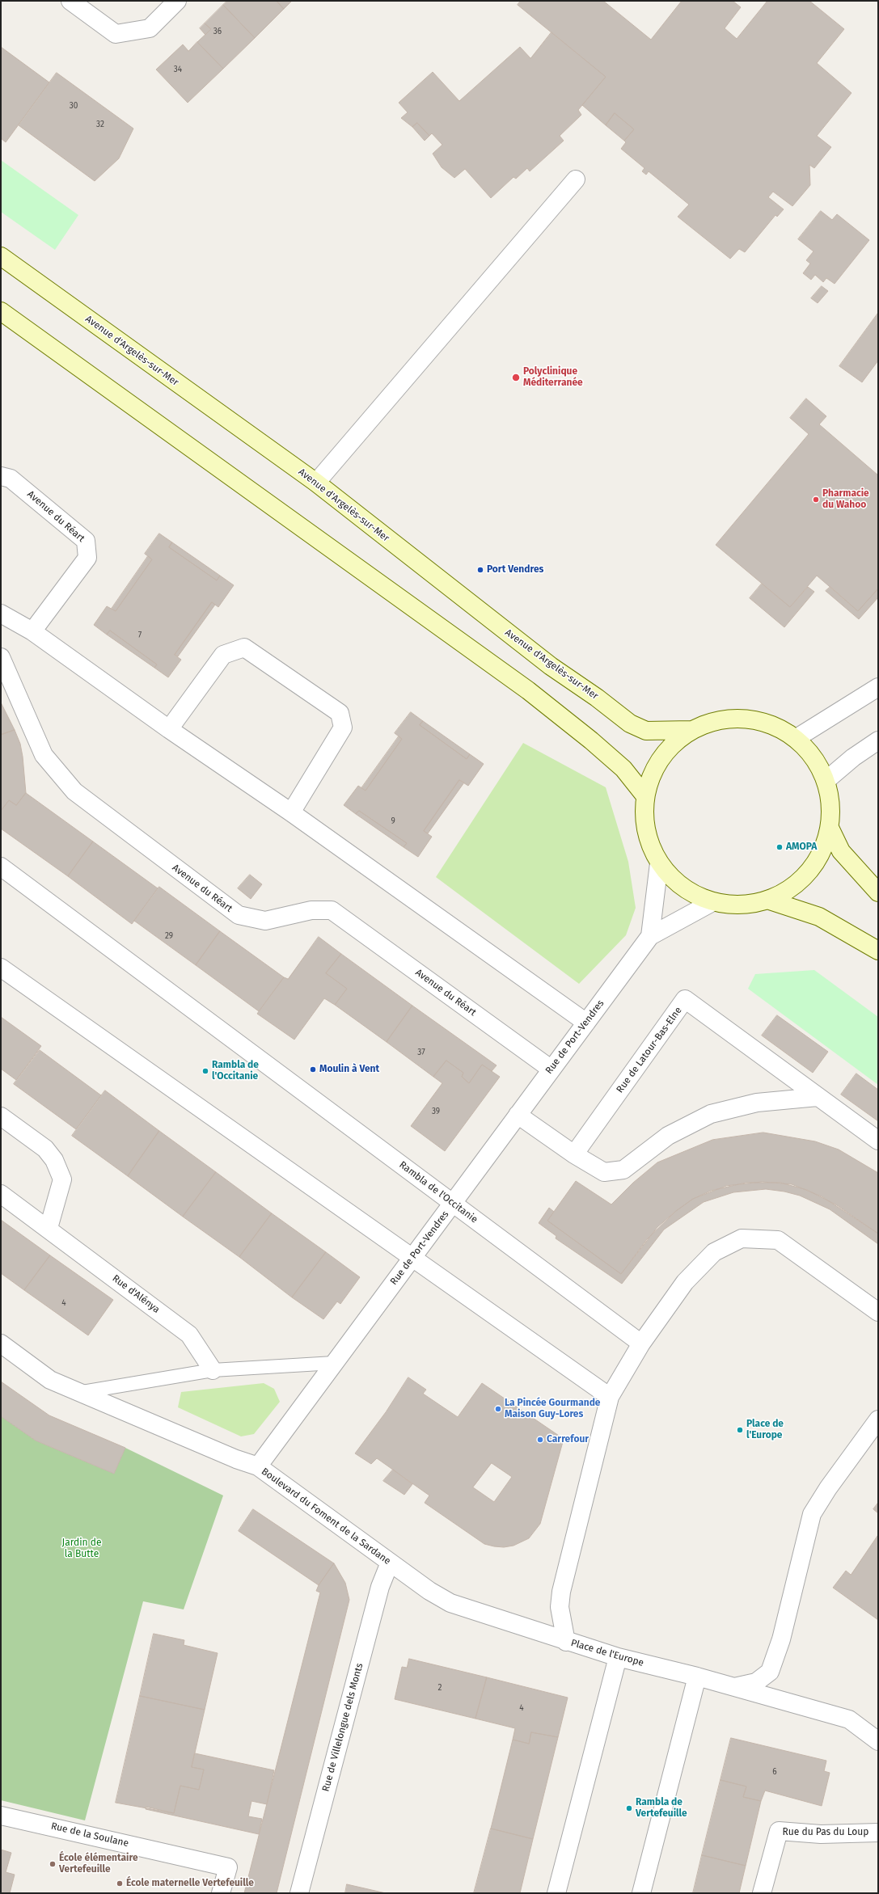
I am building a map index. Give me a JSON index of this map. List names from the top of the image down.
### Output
{
  "streets": {
    "main road": ["Avenue d'Argelès-sur-Mer"],
    "street": [
      "Avenue du Réart",
      "Rue de Port-Vendres",
      "Rue de Latour-Bas-Elne",
      "Rambla de l'Occitanie",
      "Rue d'Alénya",
      "Boulevard du Foment de la Sardane",
      "Place de l'Europe",
      "Rue de Villelongue dels Monts",
      "Rue du Pas du Loup",
      "Rue de la Soulane"
    ]
  },
  "crossings": [
    ["Avenue du Réart", "Rue de Port-Vendres"],
    ["Rue de Port-Vendres", "Rambla de l'Occitanie"],
    ["Rue de Port-Vendres", "Boulevard du Foment de la Sardane"],
    ["Rambla de l'Occitanie", "Place de l'Europe"],
    ["Boulevard du Foment de la Sardane", "Place de l'Europe"],
    ["Boulevard du Foment de la Sardane", "Rue de Villelongue dels Monts"]
  ],
  "parks": ["Jardin de la Butte"],
  "places": [
    "Polyclinique Méditerranée",
    "Pharmacie du Wahoo",
    "Port Vendres",
    "AMOPA",
    "Moulin à Vent",
    "Rambla de l'Occitanie",
    "La Pincée Gourmande Maison Guy-Lores",
    "Place de l'Europe",
    "Carrefour",
    "Rambla de Vertefeuille",
    "École élémentaire Vertefeuille",
    "École maternelle Vertefeuille"
  ],
  "house_numbers": [
    "36",
    "34",
    "30",
    "32",
    "7",
    "9",
    "29",
    "37",
    "39",
    "4",
    "2",
    "4",
    "6"
  ]
}
